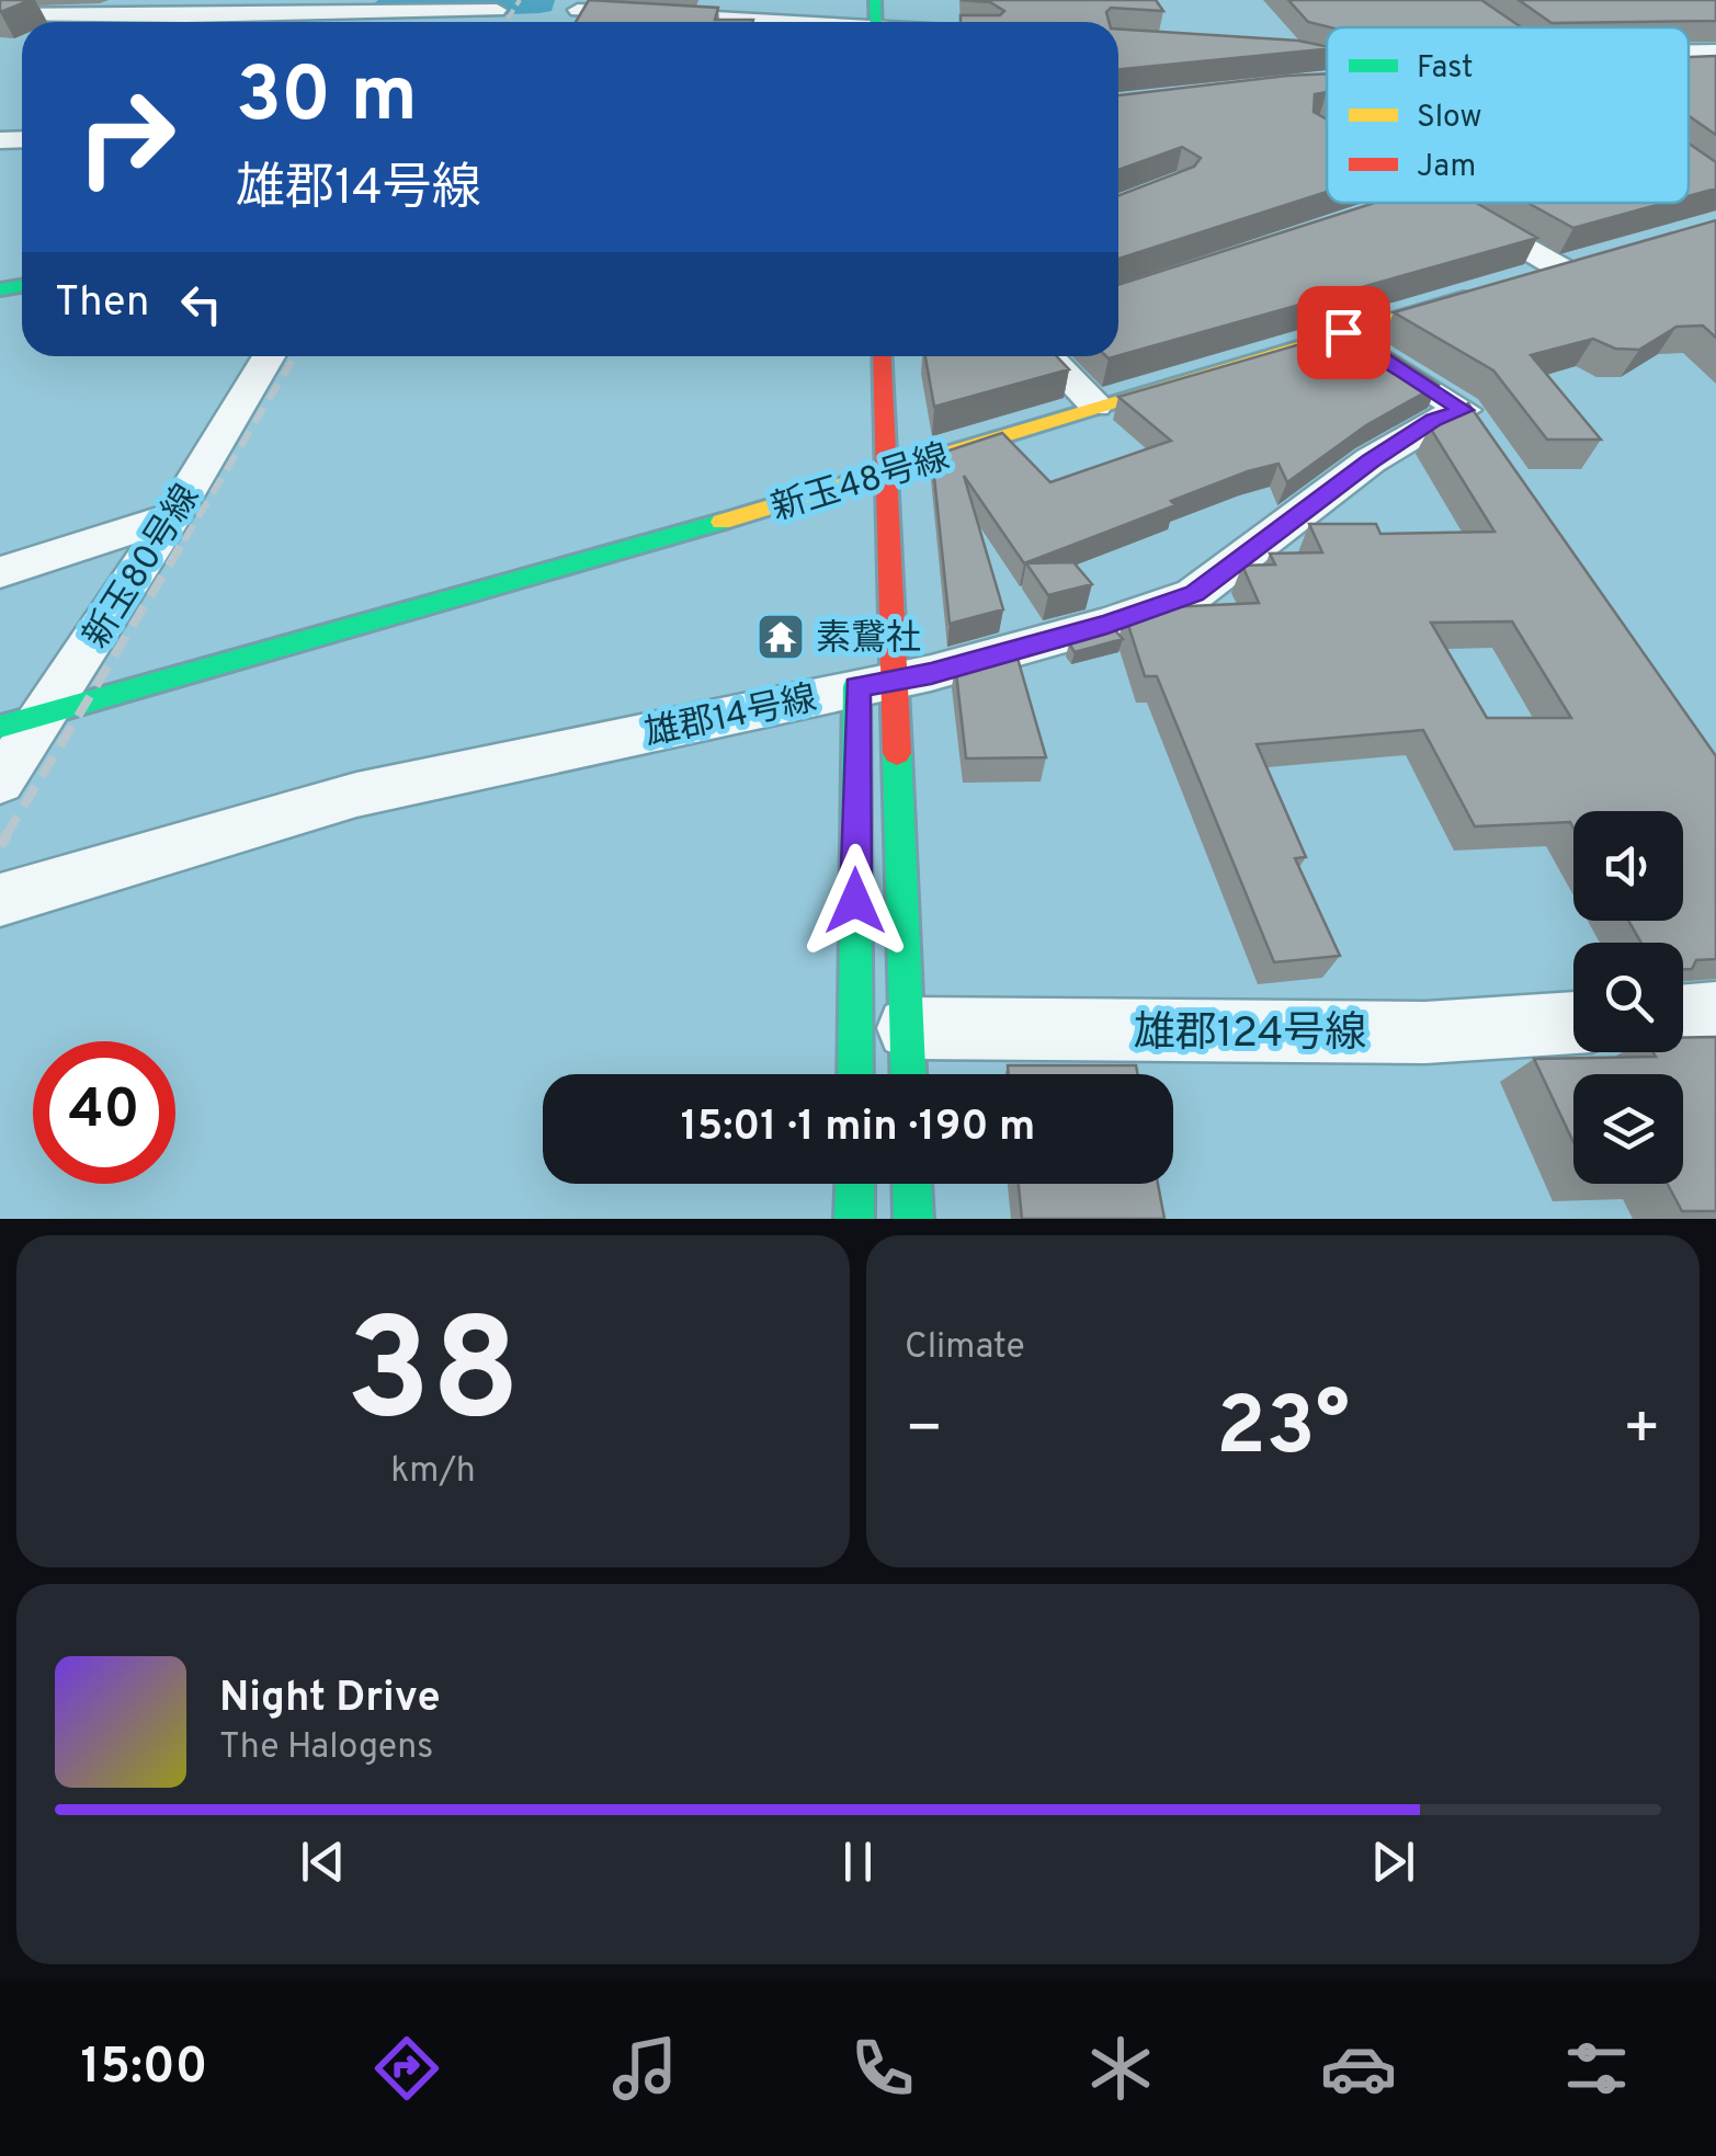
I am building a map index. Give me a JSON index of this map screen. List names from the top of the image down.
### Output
{
  "streets": {
    "street": [
      "新玉48号線",
      "新玉80号線",
      "雄郡14号線",
      "雄郡124号線"
    ]
  },
  "crossings": [
    ["新玉48号線", "新玉80号線"],
    ["新玉48号線", "雄郡14号線"]
  ],
  "places": {
    "temple": ["素鵞社"]
  },
  "legend": ["Fast", "Slow", "Jam"],
  "page": {
    "turn": ["30 m", "雄郡14号線"],
    "then": "Then",
    "limit": "40",
    "trip": "15:01 · 1 min · 190 m",
    "tile": [
      ["38", "km/h"],
      "Climate"
    ],
    "heat": ["−", "23°", "+"],
    "song": ["Night Drive", "The Halogens"],
    "tabs": "15:00"
  }
}
